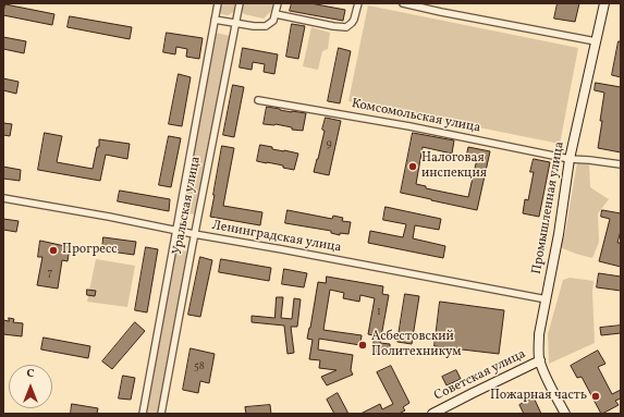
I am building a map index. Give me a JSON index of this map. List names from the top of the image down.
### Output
{
  "streets": {
    "main road": ["Промышленная улица", "Советская улица"],
    "street": ["Комсомольская улица", "Уральская улица", "Ленинградская улица"]
  },
  "crossings": [
    ["Комсомольская улица", "Промышленная улица"],
    ["Уральская улица", "Ленинградская улица"],
    ["Промышленная улица", "Ленинградская улица"],
    ["Промышленная улица", "Советская улица"]
  ],
  "places": [
    "Налоговая инспекция",
    "Прогресс",
    "Асбестовский Политехникум",
    "Пожарная часть"
  ],
  "house_numbers": [
    "9",
    "7",
    "1",
    "58"
  ],
  "north": "top"
}
